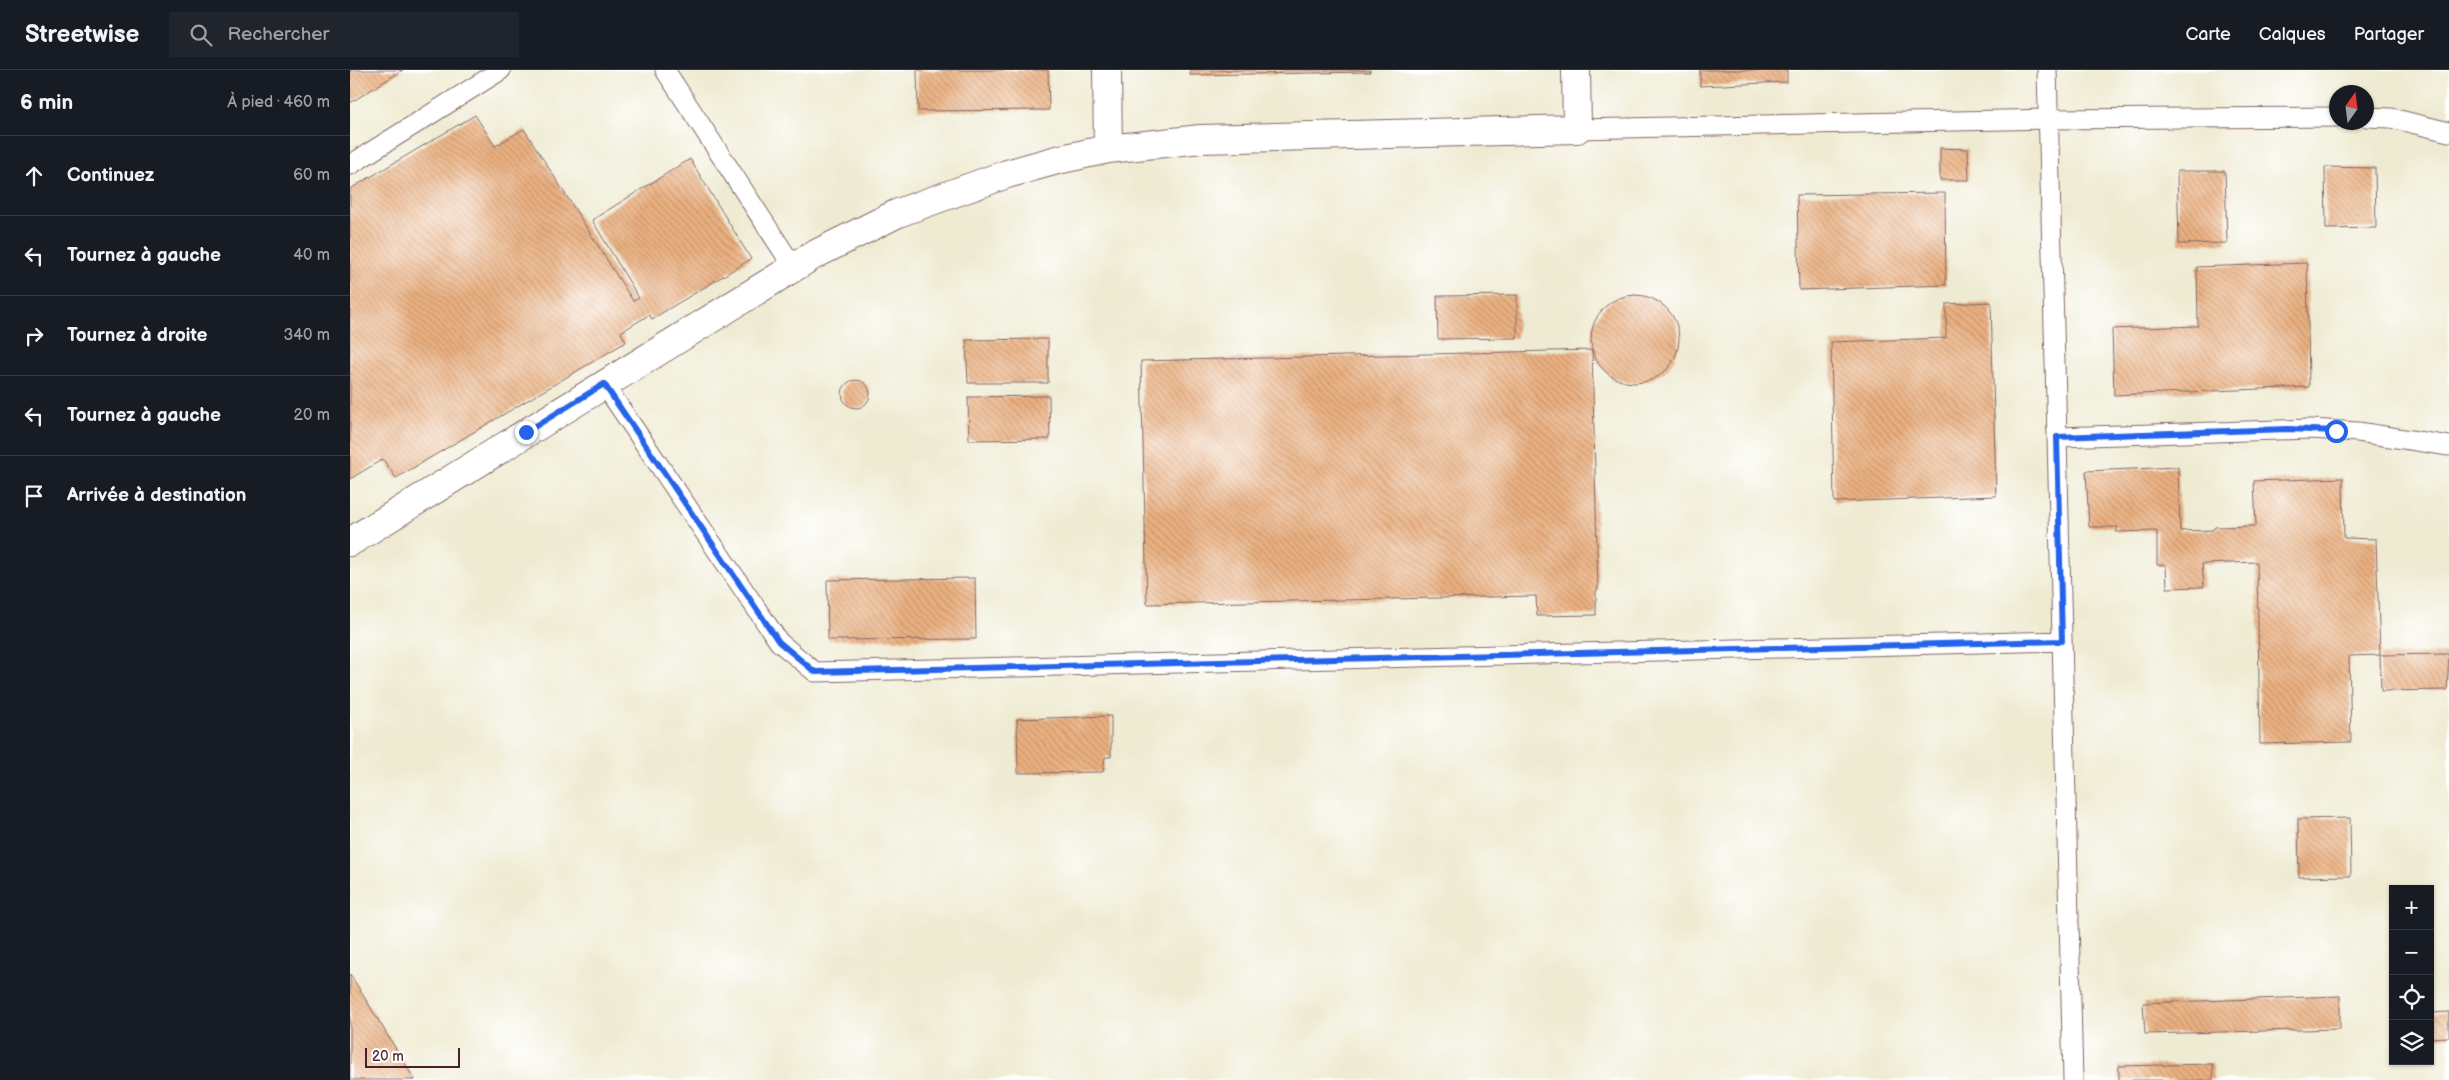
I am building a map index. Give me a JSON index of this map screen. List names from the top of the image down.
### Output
{
  "scale_bar": "20 m",
  "north": "top",
  "page": {
    "header": "Streetwise",
    "search": "Rechercher",
    "nav": ["Carte", "Calques", "Partager"],
    "heading": ["6 min", "À pied · 460 m"],
    "list": [
      ["Continuez", "60 m"],
      ["Tournez à gauche", "40 m"],
      ["Tournez à droite", "340 m"],
      ["Tournez à gauche", "20 m"],
      "Arrivée à destination"
    ],
    "map_buttons": ["+", "−"],
    "scale": "20 m"
  }
}
